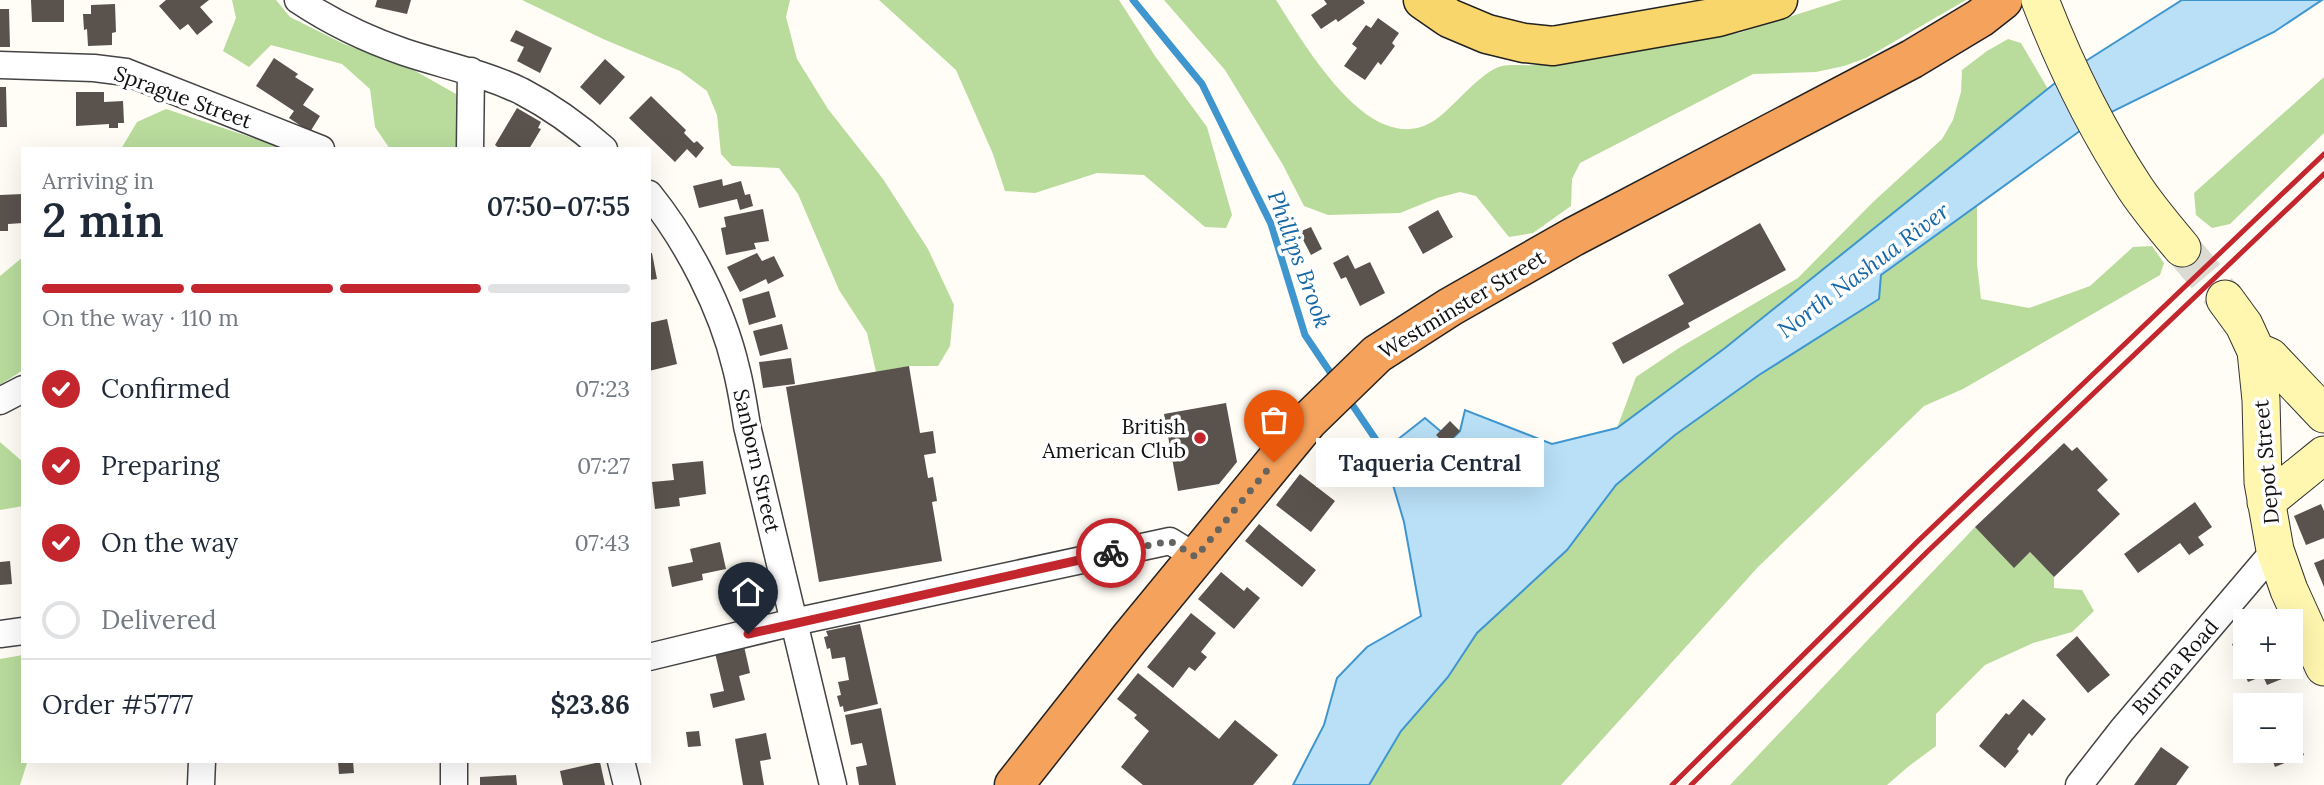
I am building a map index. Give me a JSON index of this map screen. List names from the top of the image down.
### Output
{
  "streets": {
    "highway": ["Westminster Street"],
    "main road": ["Depot Street"],
    "street": ["Sprague Street", "Sanborn Street", "Burma Road"]
  },
  "crossings": [
    ["Depot Street", "Burma Road"]
  ],
  "water": ["Phillips Brook", "North Nashua River"],
  "places": ["British American Club", "Taqueria Central"],
  "page": {
    "heading": ["2 min", "Arriving in", "07:50–07:55"],
    "panel": ["Order #5777", "$23.86"],
    "bar": "On the way · 110 m",
    "list": [
      ["Confirmed", "07:23"],
      ["Preparing", "07:27"],
      ["On the way", "07:43"],
      "Delivered"
    ],
    "bubble": "Taqueria Central",
    "map_buttons": ["+", "−"]
  }
}
